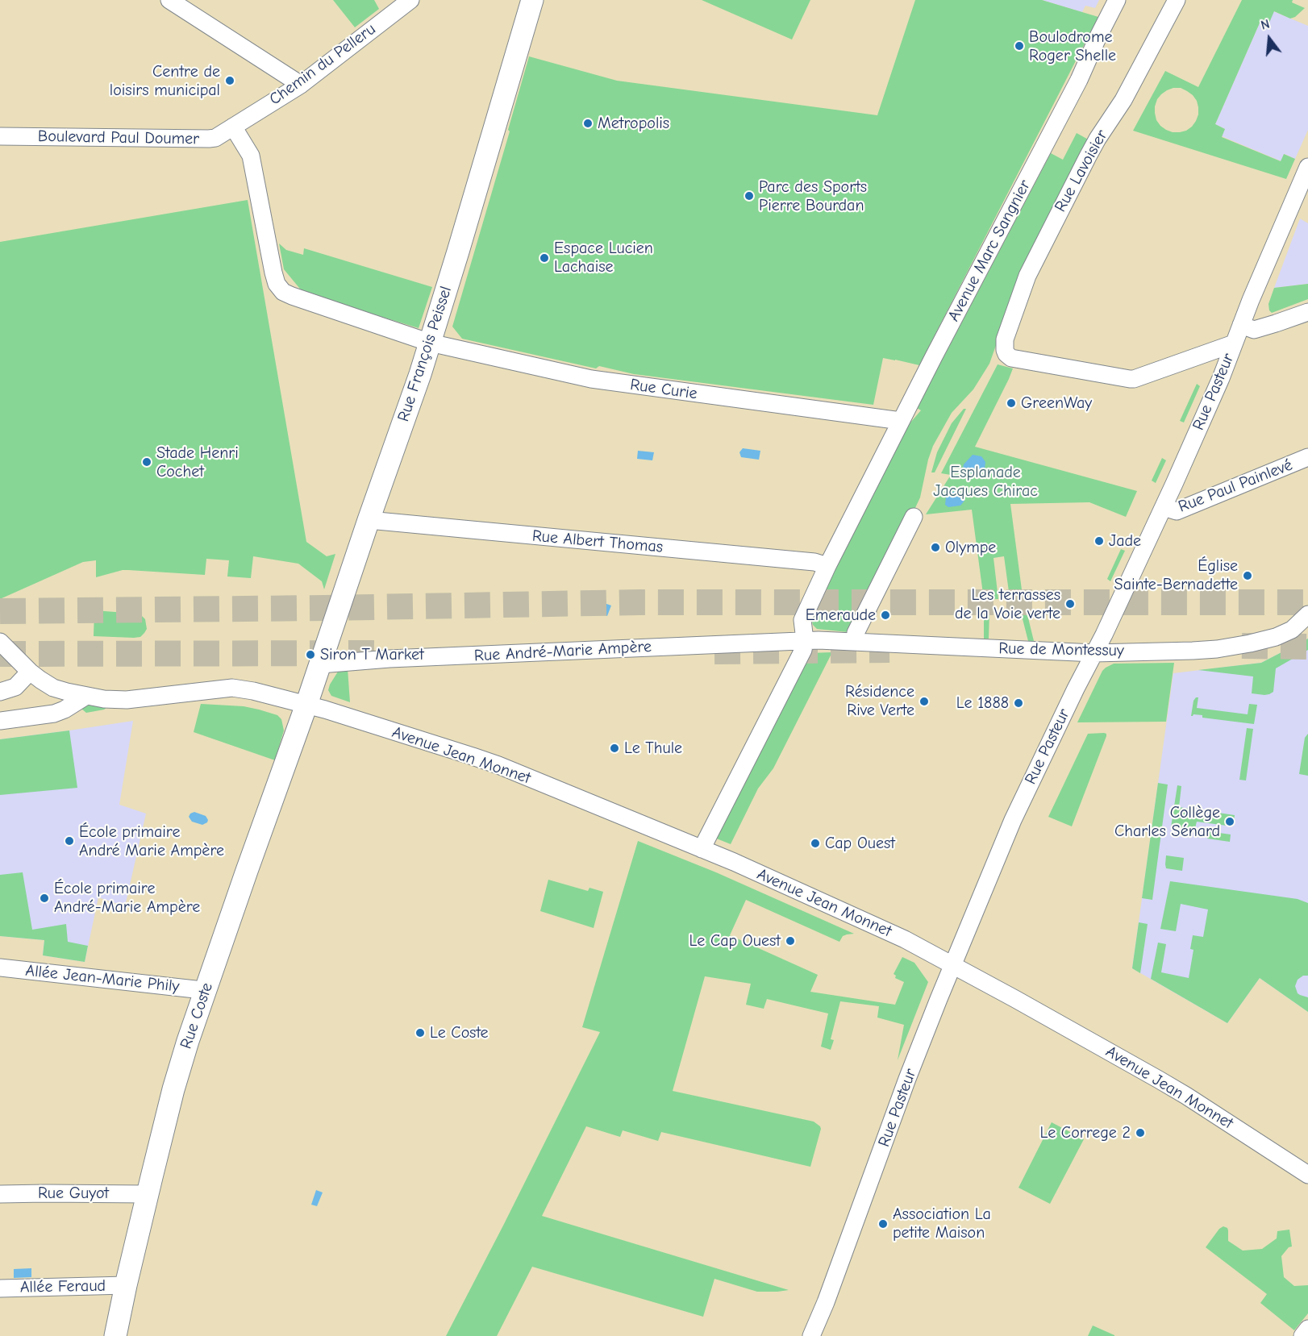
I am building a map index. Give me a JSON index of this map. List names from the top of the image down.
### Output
{
  "streets": {
    "main road": ["Rue François Peissel", "Rue Coste"],
    "street": [
      "Chemin du Pelleru",
      "Boulevard Paul Doumer",
      "Rue Lavoisier",
      "Avenue Marc Sangnier",
      "Rue Curie",
      "Rue Pasteur",
      "Rue Paul Painlevé",
      "Rue Albert Thomas",
      "Rue de Montessuy",
      "Rue André-Marie Ampère",
      "Avenue Jean Monnet",
      "Allée Jean-Marie Phily",
      "Rue Guyot",
      "Allée Feraud"
    ]
  },
  "crossings": [
    ["Chemin du Pelleru", "Boulevard Paul Doumer"],
    ["Chemin du Pelleru", "Rue Curie"],
    ["Boulevard Paul Doumer", "Rue Curie"],
    ["Rue Lavoisier", "Rue Pasteur"],
    ["Avenue Marc Sangnier", "Rue Curie"],
    ["Avenue Marc Sangnier", "Rue Albert Thomas"],
    ["Avenue Marc Sangnier", "Rue de Montessuy"],
    ["Avenue Marc Sangnier", "Rue André-Marie Ampère"],
    ["Rue François Peissel", "Rue Curie"],
    ["Rue François Peissel", "Rue Albert Thomas"],
    ["Rue François Peissel", "Rue André-Marie Ampère"],
    ["Rue François Peissel", "Avenue Jean Monnet"],
    ["Rue François Peissel", "Rue Coste"],
    ["Rue Pasteur", "Rue Paul Painlevé"],
    ["Rue Pasteur", "Rue de Montessuy"],
    ["Rue Pasteur", "Avenue Jean Monnet"],
    ["Rue de Montessuy", "Rue André-Marie Ampère"],
    ["Avenue Jean Monnet", "Rue Coste"],
    ["Allée Jean-Marie Phily", "Rue Coste"],
    ["Rue Coste", "Rue Guyot"],
    ["Rue Coste", "Allée Feraud"]
  ],
  "parks": ["Esplanade Jacques Chirac"],
  "places": [
    "Boulodrome Roger Shelle",
    "Centre de loisirs municipal",
    "Metropolis",
    "Parc des Sports Pierre Bourdan",
    "Espace Lucien Lachaise",
    "GreenWay",
    "Stade Henri Cochet",
    "Jade",
    "Olympe",
    "Église Sainte-Bernadette",
    "Les terrasses de la Voie verte",
    "Emeraude",
    "Siron T Market",
    "Résidence Rive Verte",
    "Le 1888",
    "Le Thule",
    "Collège Charles Sénard",
    "École primaire André Marie Ampère",
    "Cap Ouest",
    "École primaire André-Marie Ampère",
    "Le Cap Ouest",
    "Le Coste",
    "Le Correge 2",
    "Association La petite Maison"
  ],
  "north": "top"
}
